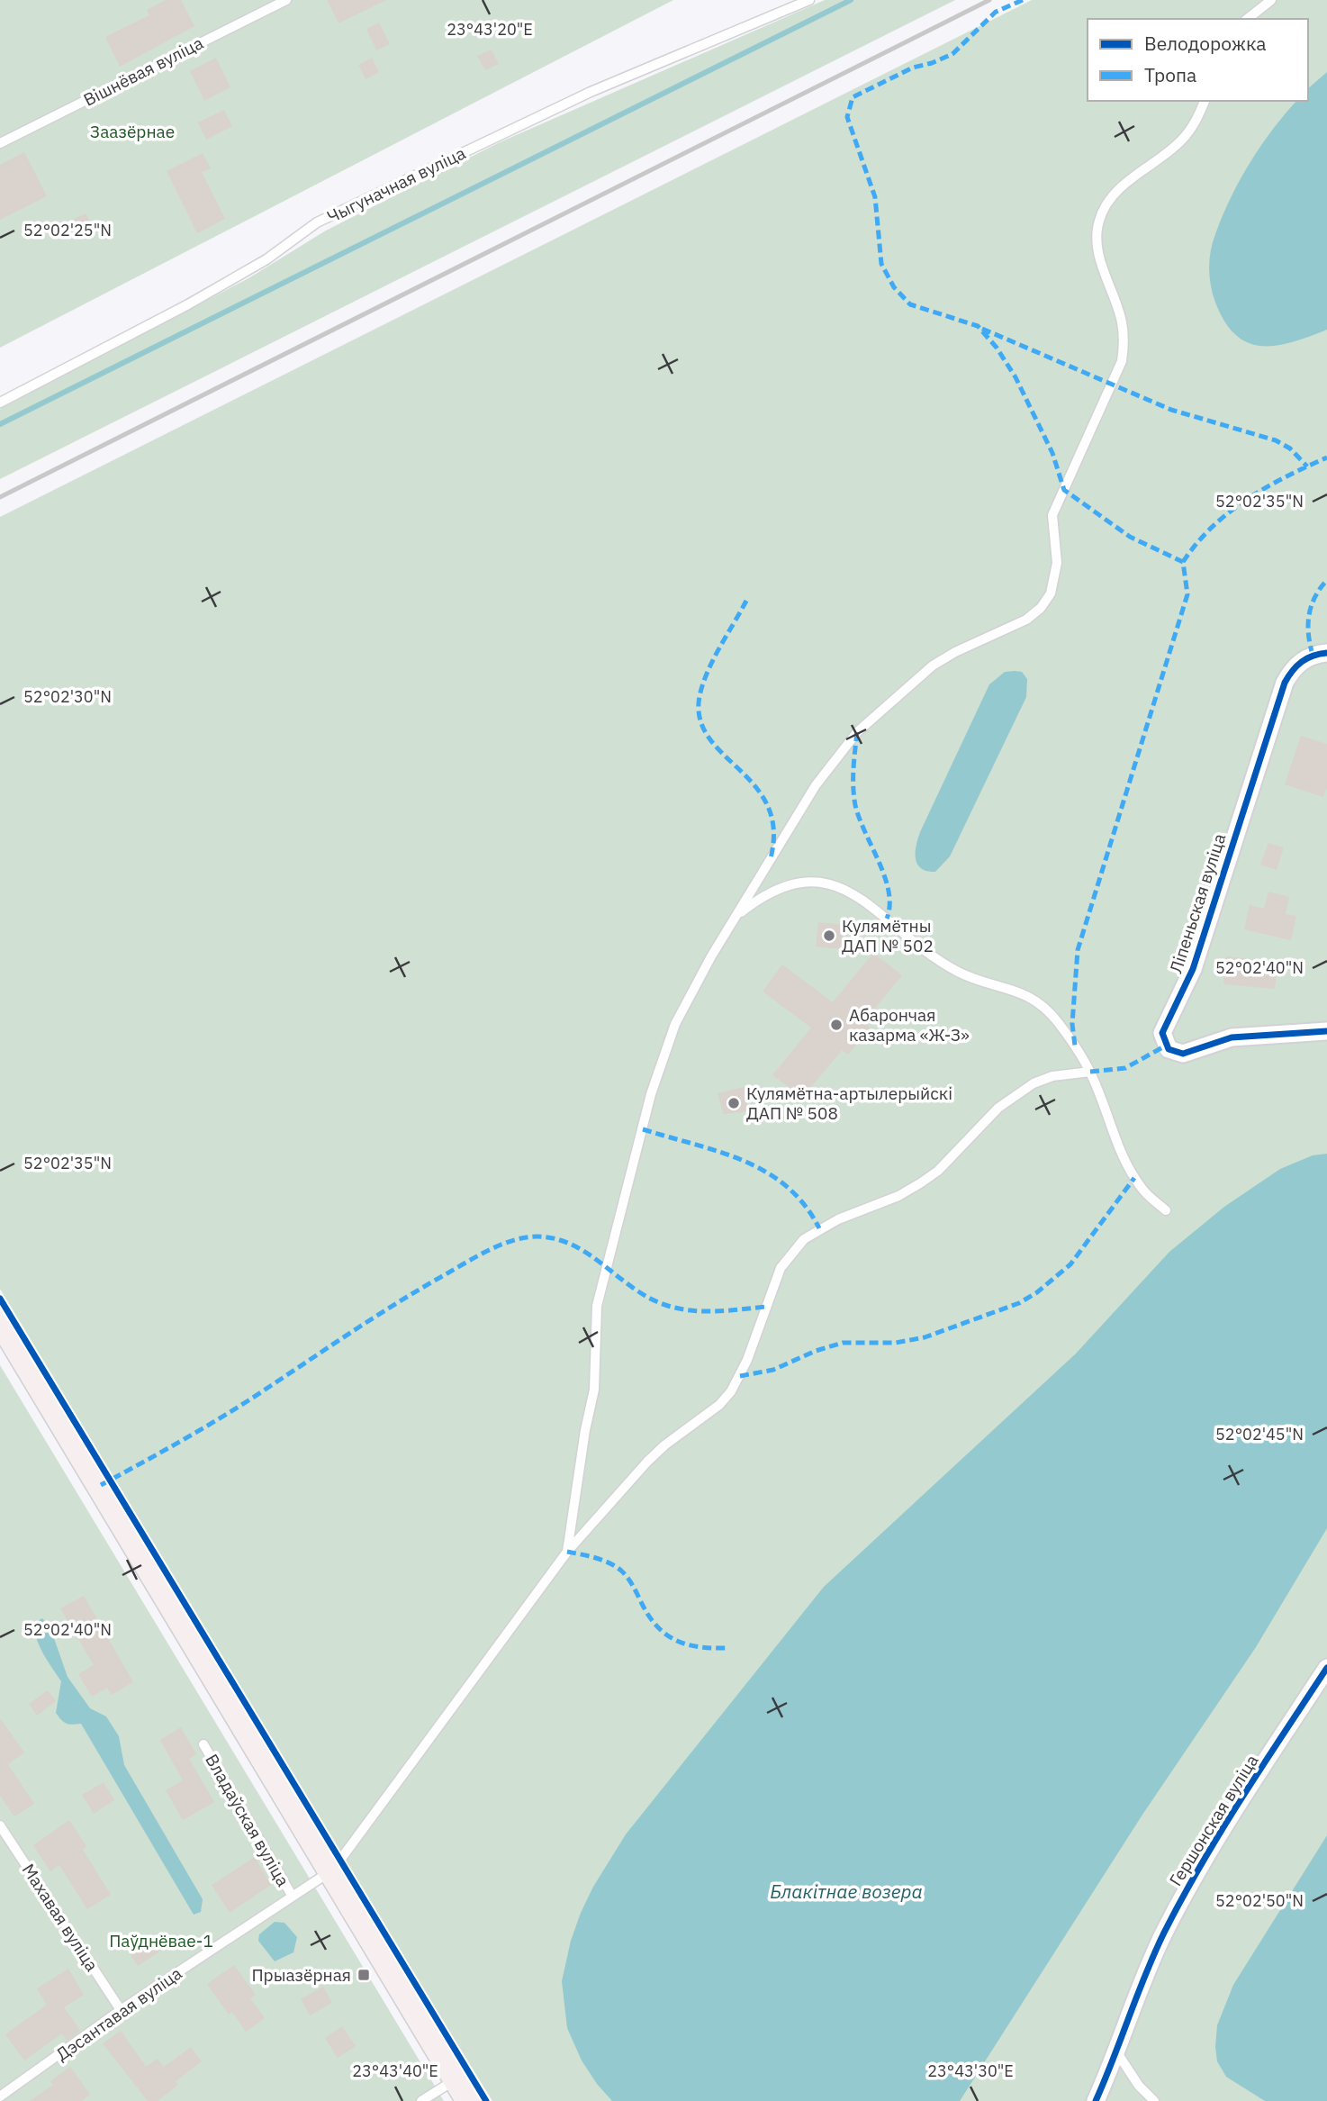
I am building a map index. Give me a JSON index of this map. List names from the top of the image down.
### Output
{
  "streets": {
    "street": ["Ліпеньская вуліца", "Гершонская вуліца"],
    "lane": [
      "Вішнёвая вуліца",
      "Чыгуначная вуліца",
      "Владаўская вуліца",
      "Махавая вуліца",
      "Дэсантавая вуліца"
    ]
  },
  "crossings": [
    ["Владаўская вуліца", "Дэсантавая вуліца"],
    ["Махавая вуліца", "Дэсантавая вуліца"]
  ],
  "water": ["Блакітнае возера"],
  "parks": ["Заазёрнае", "Паўднёвае-1"],
  "places": {
    "other": ["Кулямётны ДАП № 502", "Абарончая казарма «Ж-З»", "Кулямётна-артылерыйскі ДАП № 508"],
    "transit": ["Прыазёрная"]
  },
  "legend": ["Велодорожка", "Тропа"],
  "coordinates": [
    "23°43'20\"E",
    "52°02'25\"N",
    "52°02'35\"N",
    "52°02'30\"N",
    "52°02'40\"N",
    "52°02'45\"N",
    "52°02'50\"N",
    "23°43'40\"E",
    "23°43'30\"E"
  ]
}
